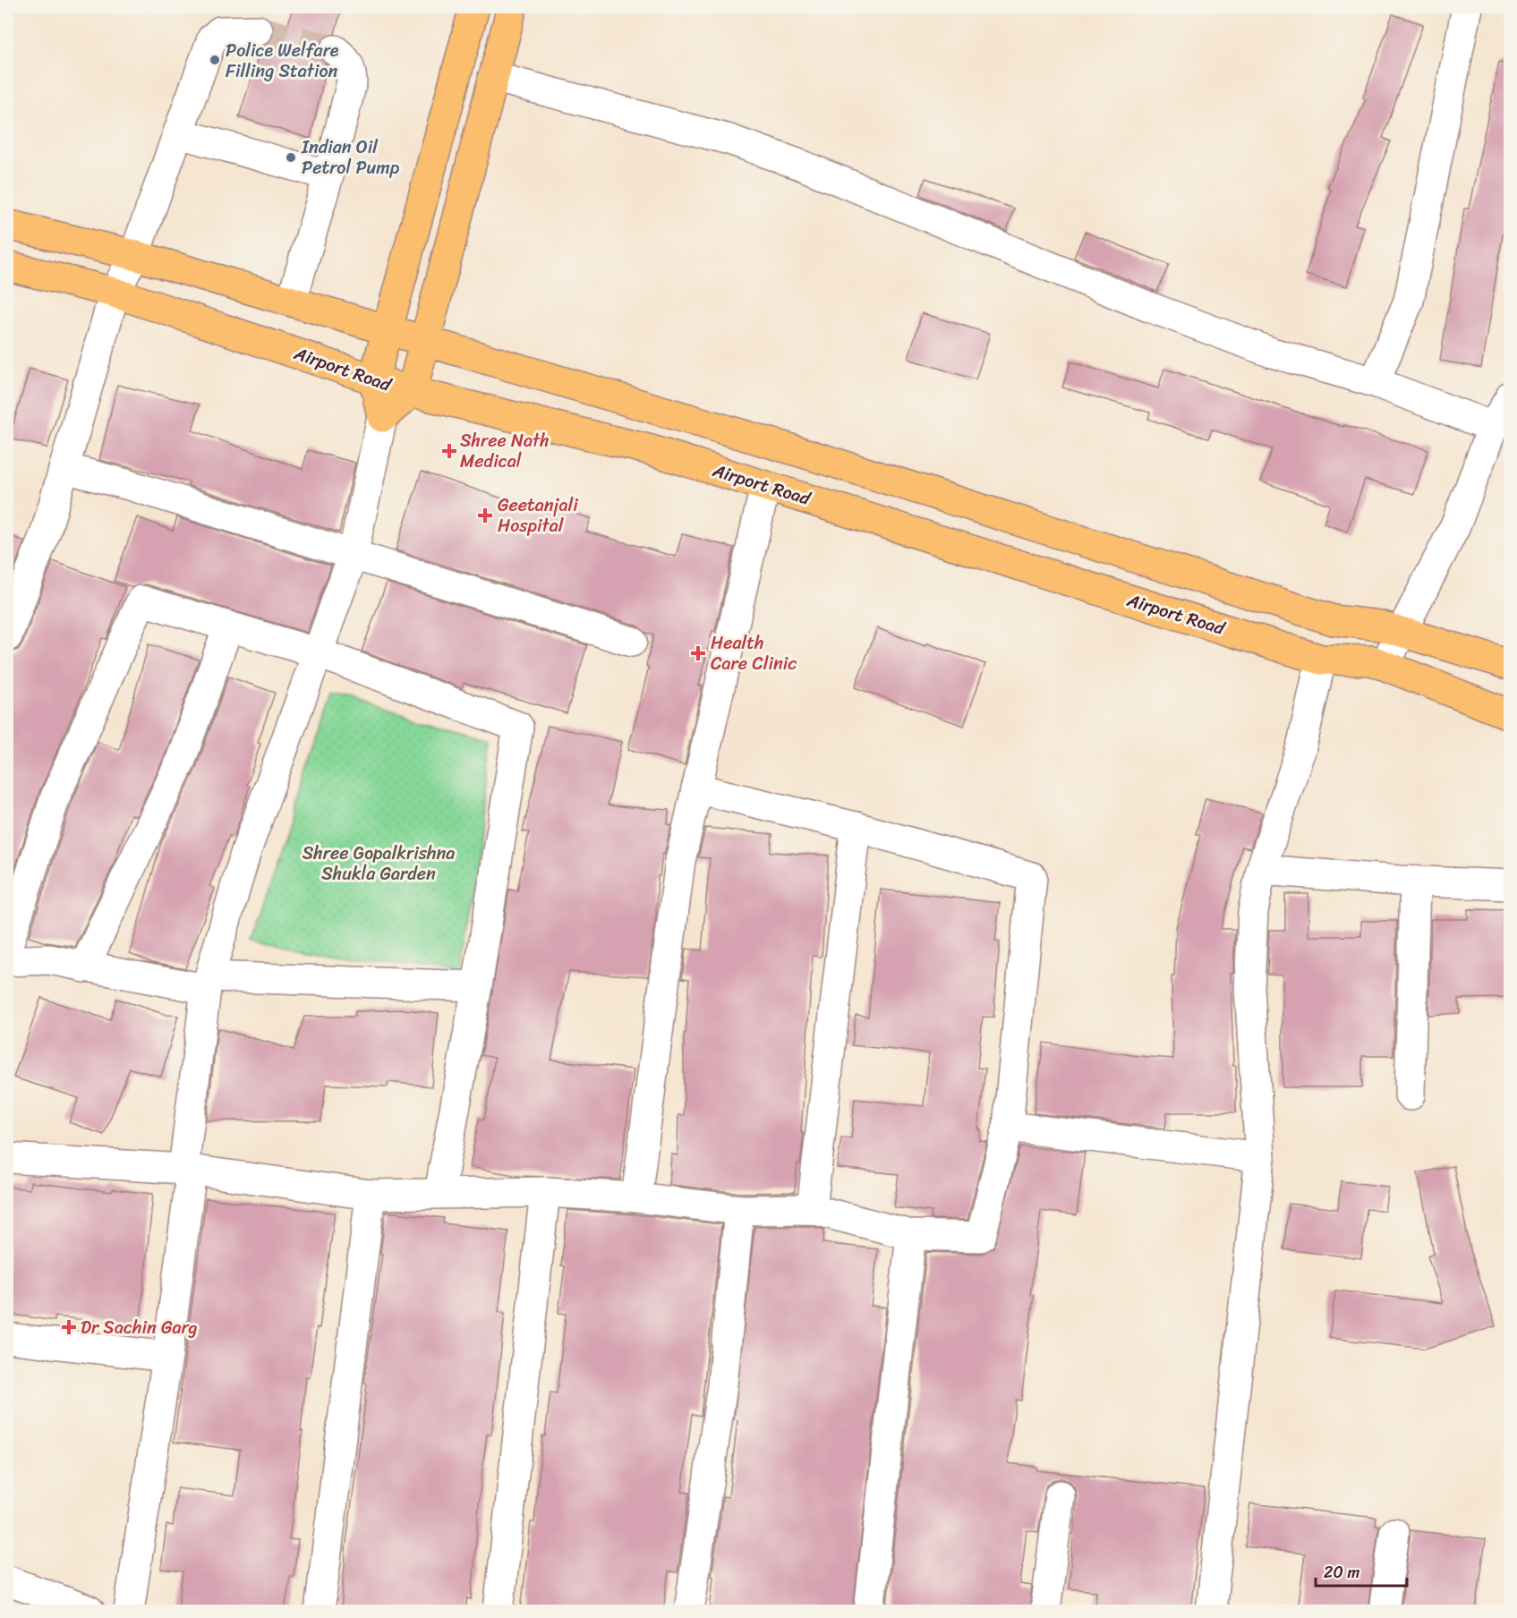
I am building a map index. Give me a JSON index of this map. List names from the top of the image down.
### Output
{
  "streets": {
    "main road": ["Airport Road"]
  },
  "parks": ["Shree Gopalkrishna Shukla Garden"],
  "places": {
    "other": ["Police Welfare Filling Station", "Indian Oil Petrol Pump"],
    "health": [
      "Shree Nath Medical",
      "Geetanjali Hospital",
      "Health Care Clinic",
      "Dr Sachin Garg"
    ]
  },
  "scale_bar": "20 m"
}
